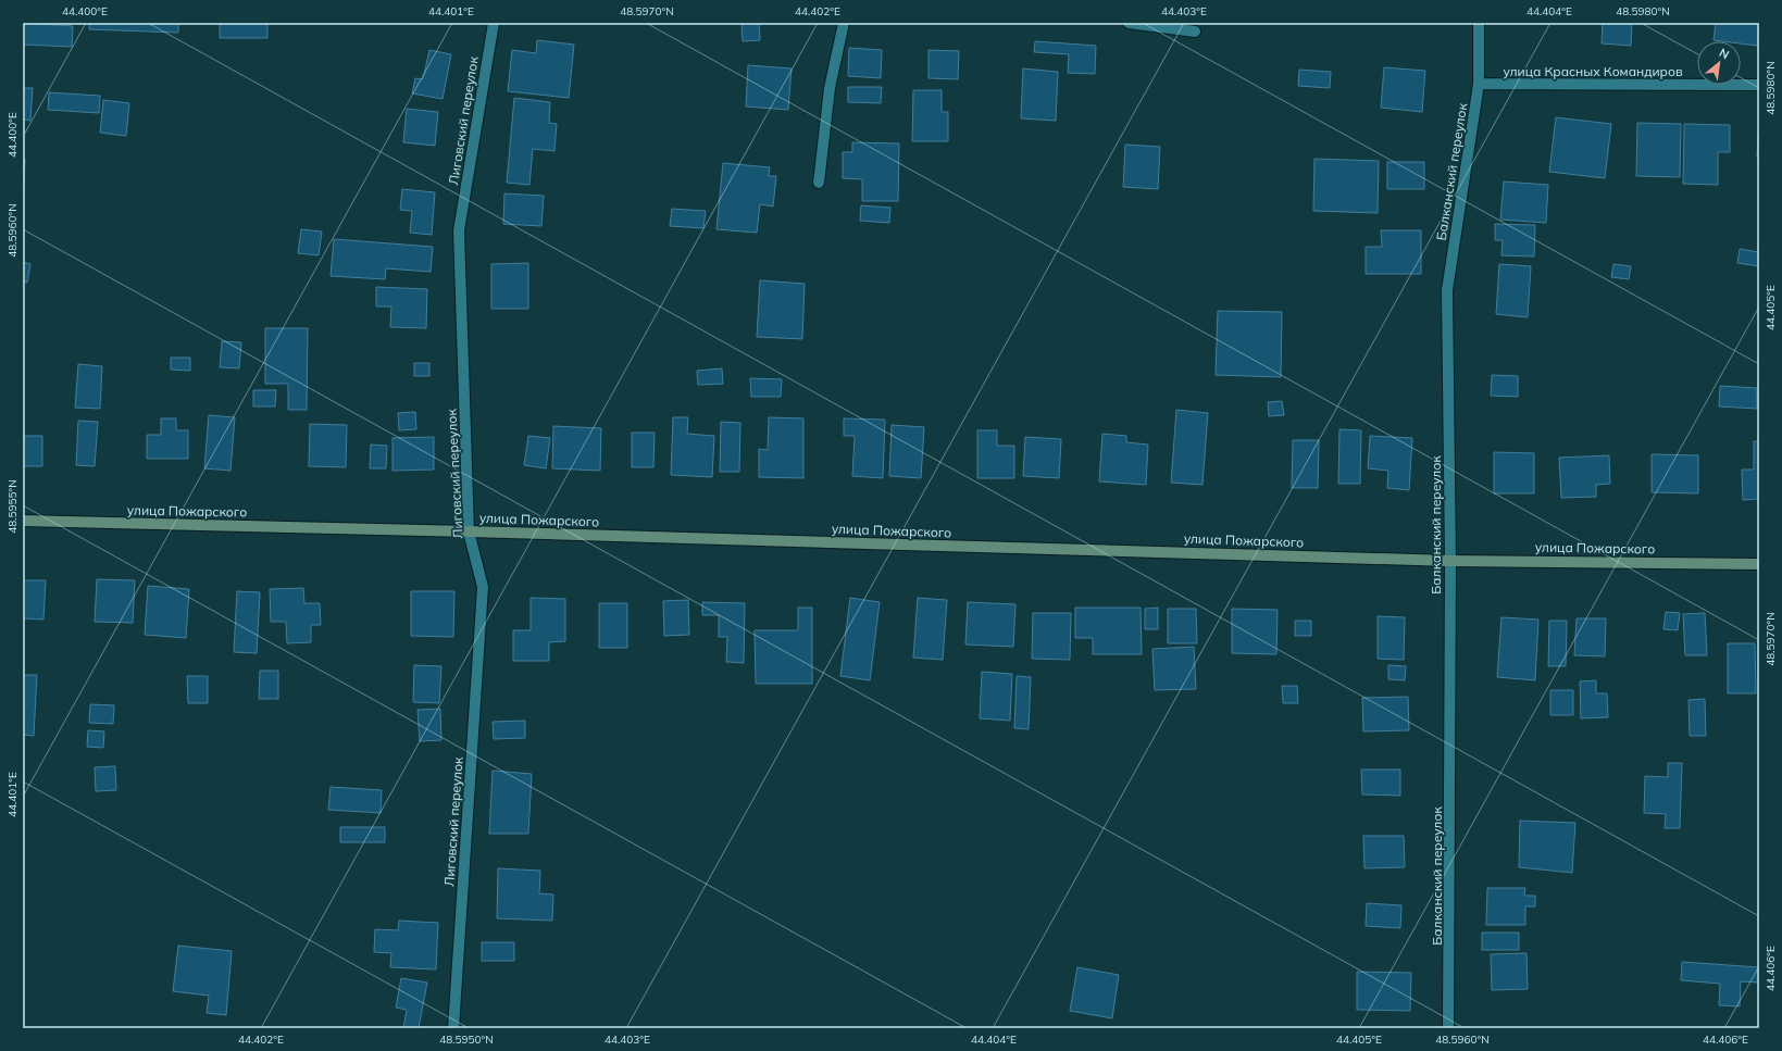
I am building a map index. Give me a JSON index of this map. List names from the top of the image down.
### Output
{
  "streets": {
    "street": [
      "улица Красных Командиров",
      "Лиговский переулок",
      "Балканский переулок",
      "улица Пожарского"
    ]
  },
  "crossings": [
    ["улица Красных Командиров", "Балканский переулок"],
    ["Лиговский переулок", "улица Пожарского"],
    ["Балканский переулок", "улица Пожарского"]
  ],
  "north": "top right",
  "coordinates": [
    "44.400°E",
    "44.401°E",
    "48.5970°N",
    "44.402°E",
    "44.403°E",
    "44.404°E",
    "48.5980°N",
    "48.5960°N",
    "44.405°E",
    "48.5955°N",
    "44.406°E",
    "48.5950°N"
  ]
}
